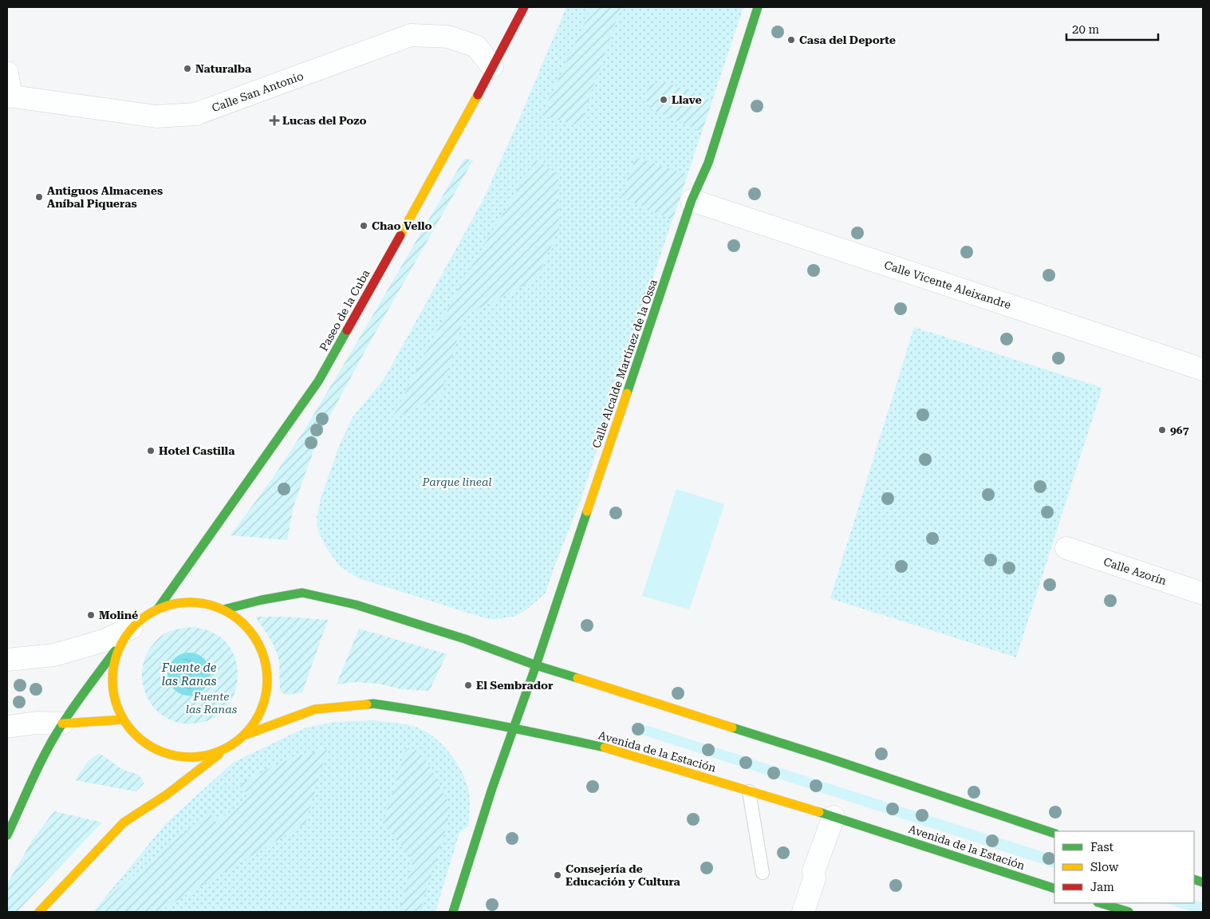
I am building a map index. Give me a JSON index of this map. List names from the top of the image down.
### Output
{
  "streets": {
    "main road": ["Paseo de la Cuba", "Calle Alcalde Martínez de la Ossa", "Avenida de la Estación"],
    "street": ["Calle San Antonio", "Calle Vicente Aleixandre", "Calle Azorín"]
  },
  "crossings": [
    ["Calle San Antonio", "Paseo de la Cuba"],
    ["Calle Vicente Aleixandre", "Calle Alcalde Martínez de la Ossa"],
    ["Calle Alcalde Martínez de la Ossa", "Avenida de la Estación"]
  ],
  "water": ["Fuente de las Ranas"],
  "parks": ["Parque lineal", "Fuente las Ranas"],
  "places": {
    "other": [
      "Casa del Deporte",
      "Naturalba",
      "Llave",
      "Antiguos Almacenes Aníbal Piqueras",
      "Chao Vello",
      "967",
      "Hotel Castilla",
      "Moliné",
      "El Sembrador",
      "Consejería de Educación y Cultura"
    ],
    "health": ["Lucas del Pozo"]
  },
  "legend": ["Fast", "Slow", "Jam"],
  "scale_bar": "20 m"
}
